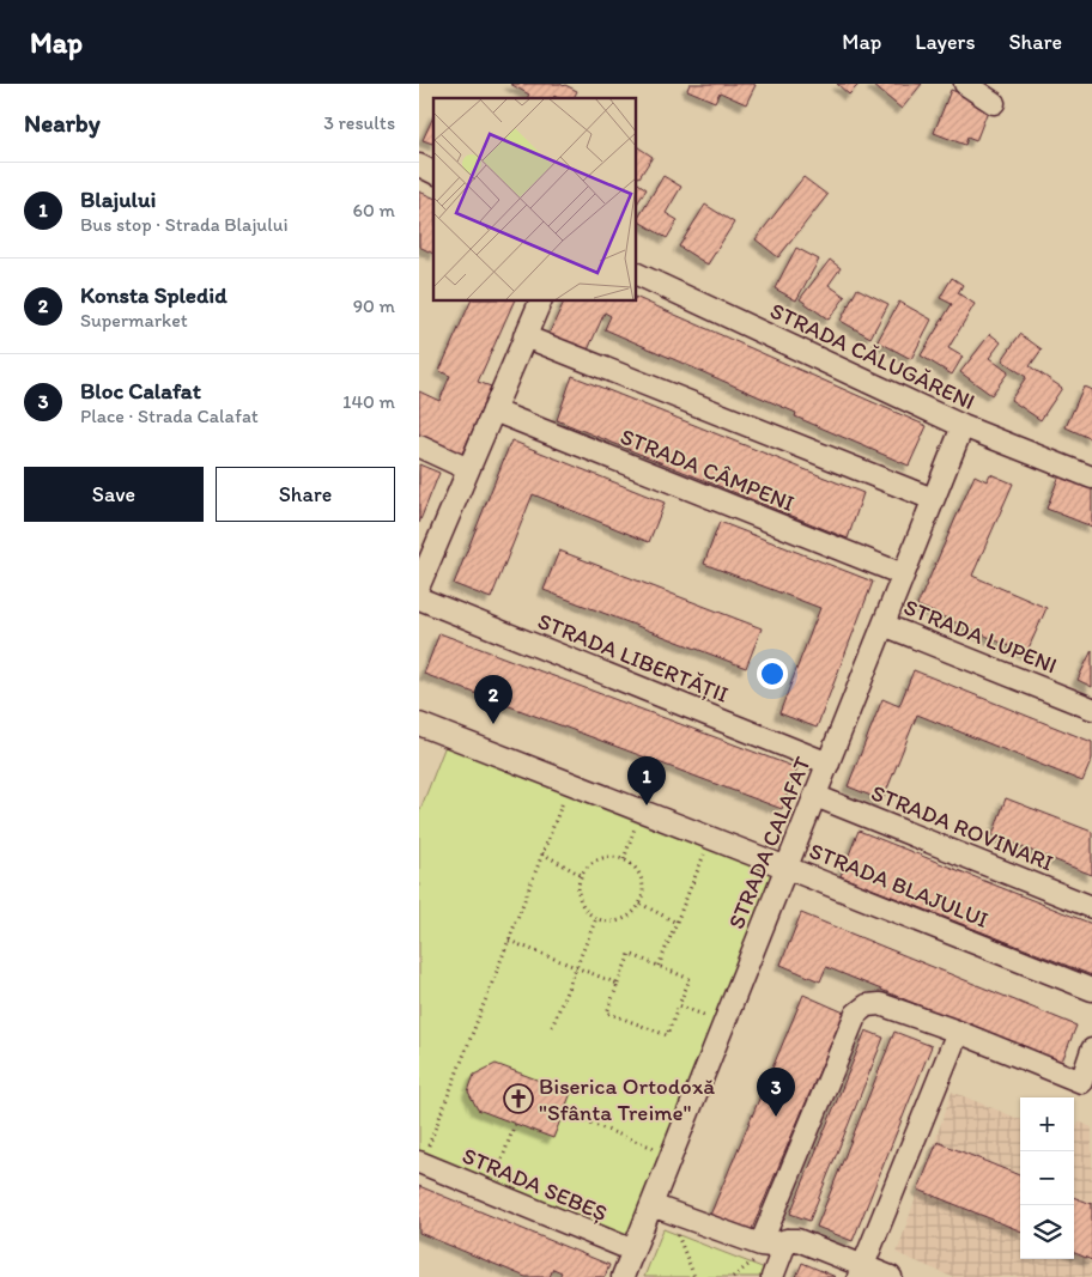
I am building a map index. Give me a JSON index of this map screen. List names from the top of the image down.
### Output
{
  "streets": {
    "street": [
      "STRADA CĂLUGĂRENI",
      "STRADA CÂMPENI",
      "STRADA LUPENI",
      "STRADA LIBERTĂȚII",
      "STRADA ROVINARI",
      "STRADA CALAFAT",
      "STRADA BLAJULUI",
      "STRADA SEBEȘ"
    ]
  },
  "crossings": [
    ["STRADA CĂLUGĂRENI", "STRADA CALAFAT"],
    ["STRADA CÂMPENI", "STRADA CALAFAT"],
    ["STRADA LUPENI", "STRADA CALAFAT"],
    ["STRADA LIBERTĂȚII", "STRADA CALAFAT"],
    ["STRADA ROVINARI", "STRADA CALAFAT"],
    ["STRADA CALAFAT", "STRADA BLAJULUI"],
    ["STRADA CALAFAT", "STRADA SEBEȘ"]
  ],
  "places": {
    "church": ["Biserica Ortodoxă \"Sfânta Treime\""]
  },
  "page": {
    "header": "Map",
    "nav": ["Map", "Layers", "Share"],
    "heading": ["Nearby", "3 results"],
    "list": [
      {
        "mark": "1",
        "name": "Blajului",
        "note": "Bus stop · Strada Blajului",
        "value": "60 m"
      },
      {
        "mark": "2",
        "name": "Konsta Spledid",
        "note": "Supermarket",
        "value": "90 m"
      },
      {
        "mark": "3",
        "name": "Bloc Calafat",
        "note": "Place · Strada Calafat",
        "value": "140 m"
      }
    ],
    "buttons": ["Save", "Share"],
    "pins": ["2", "1", "3"],
    "map_buttons": ["+", "−"]
  }
}
